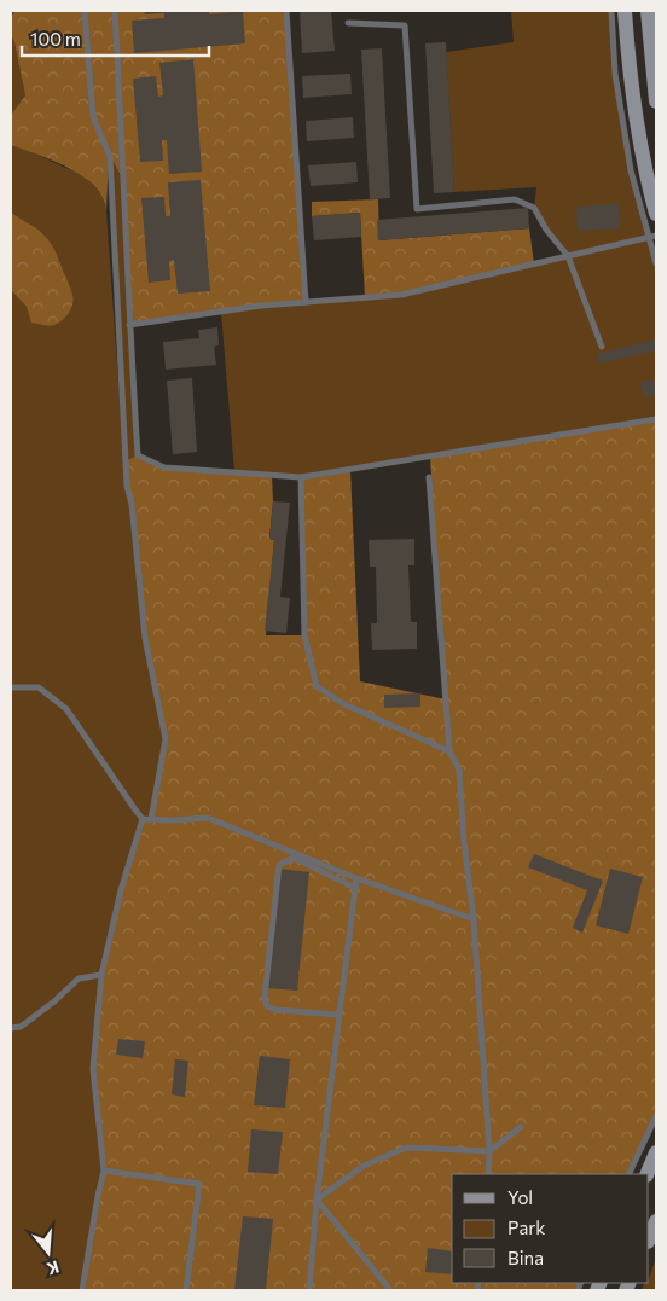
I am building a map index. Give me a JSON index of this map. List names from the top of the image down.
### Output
{
  "legend": ["Yol", "Park", "Bina"],
  "scale_bar": "100 m",
  "north": "bottom"
}
